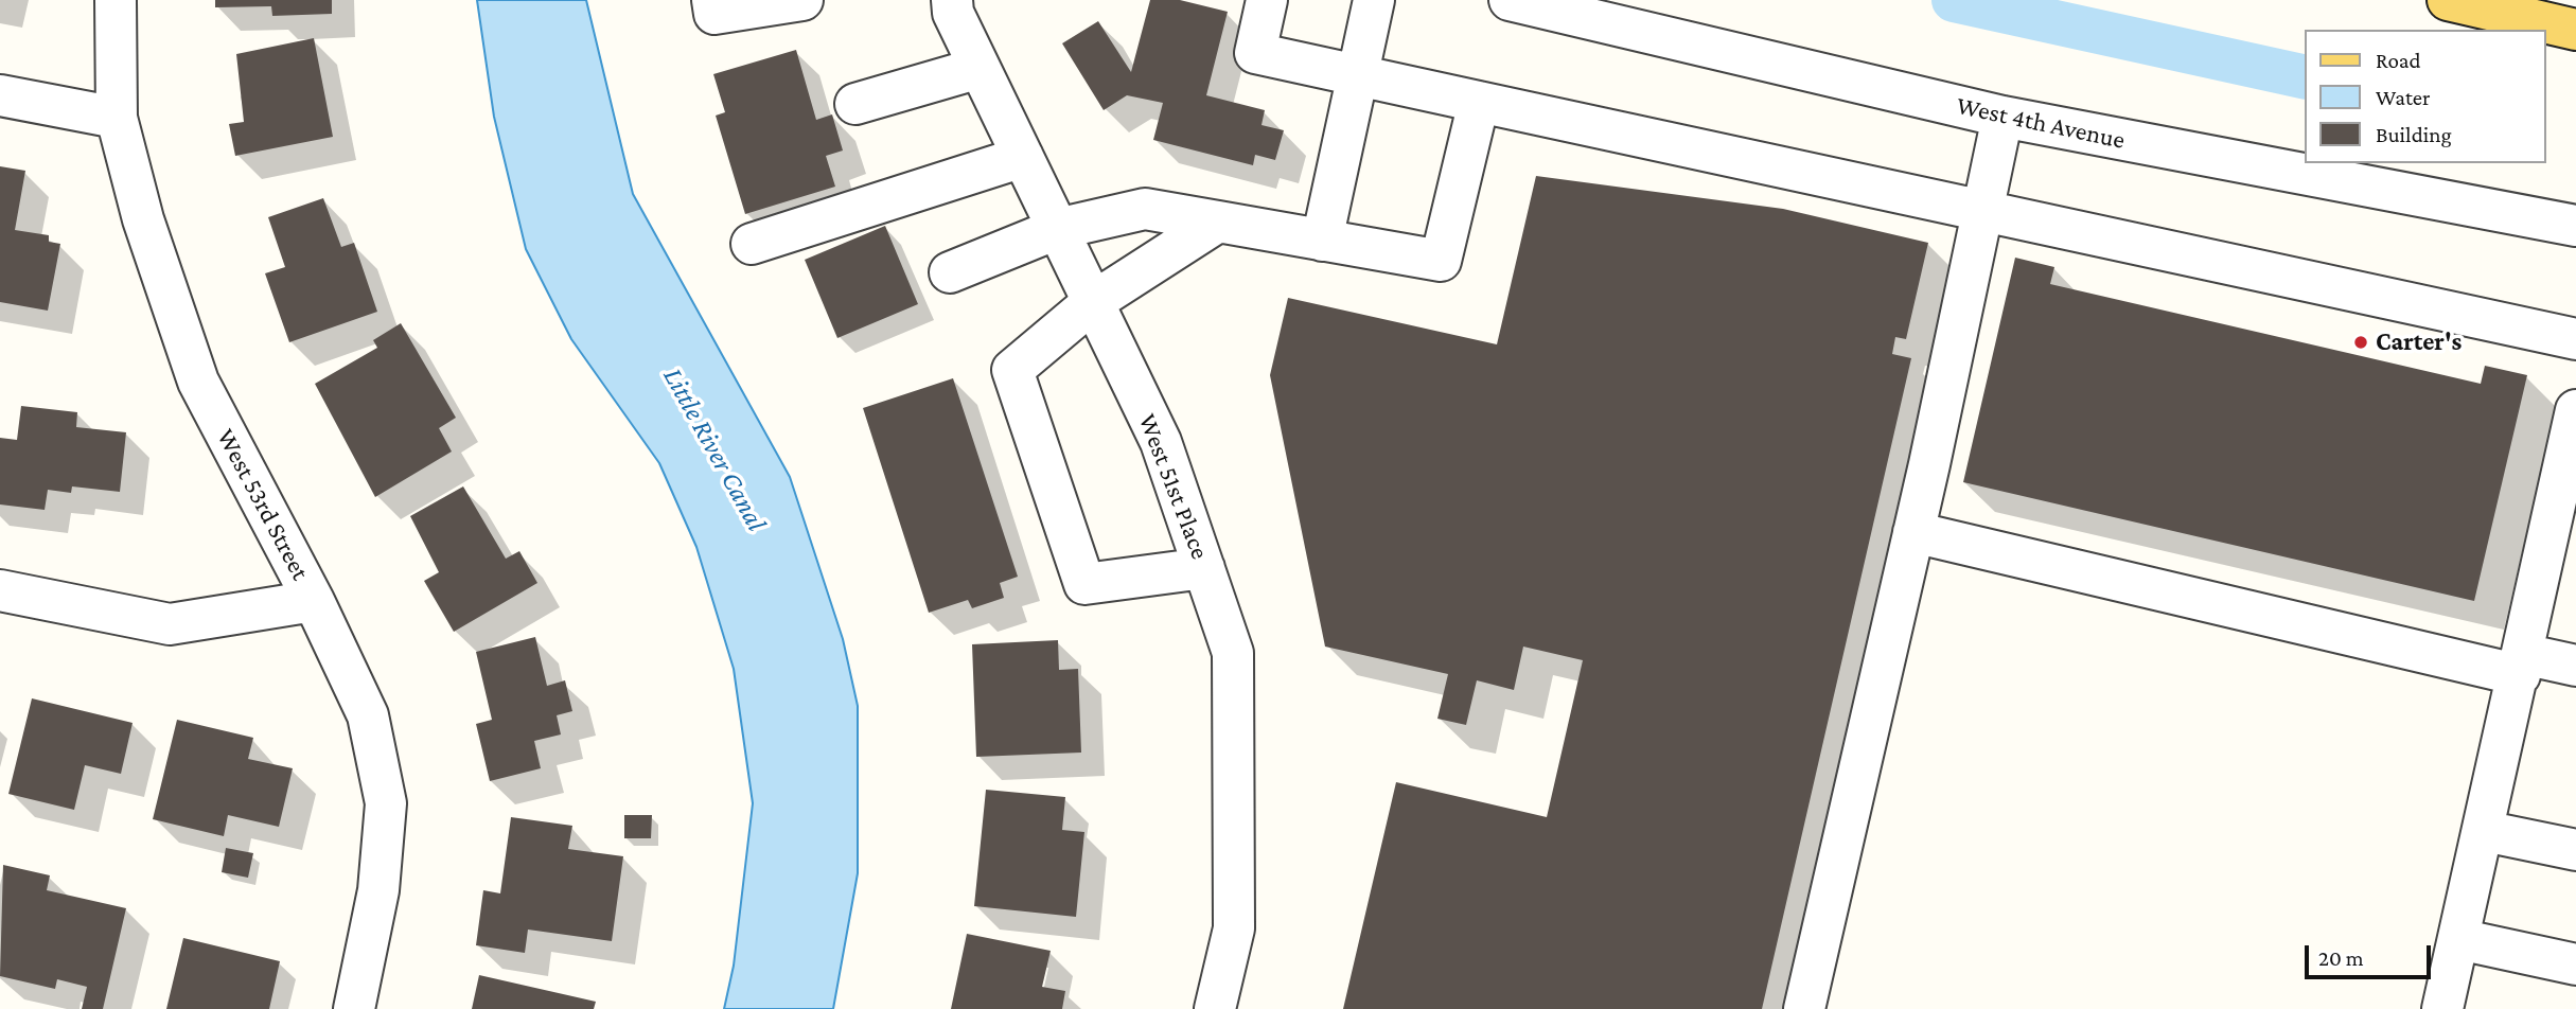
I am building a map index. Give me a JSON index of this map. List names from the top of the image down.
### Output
{
  "streets": {
    "street": ["West 4th Avenue", "West 51st Place", "West 53rd Street"]
  },
  "water": ["Little River Canal"],
  "places": ["Carter's"],
  "legend": ["Road", "Water", "Building"],
  "scale_bar": "20 m"
}
